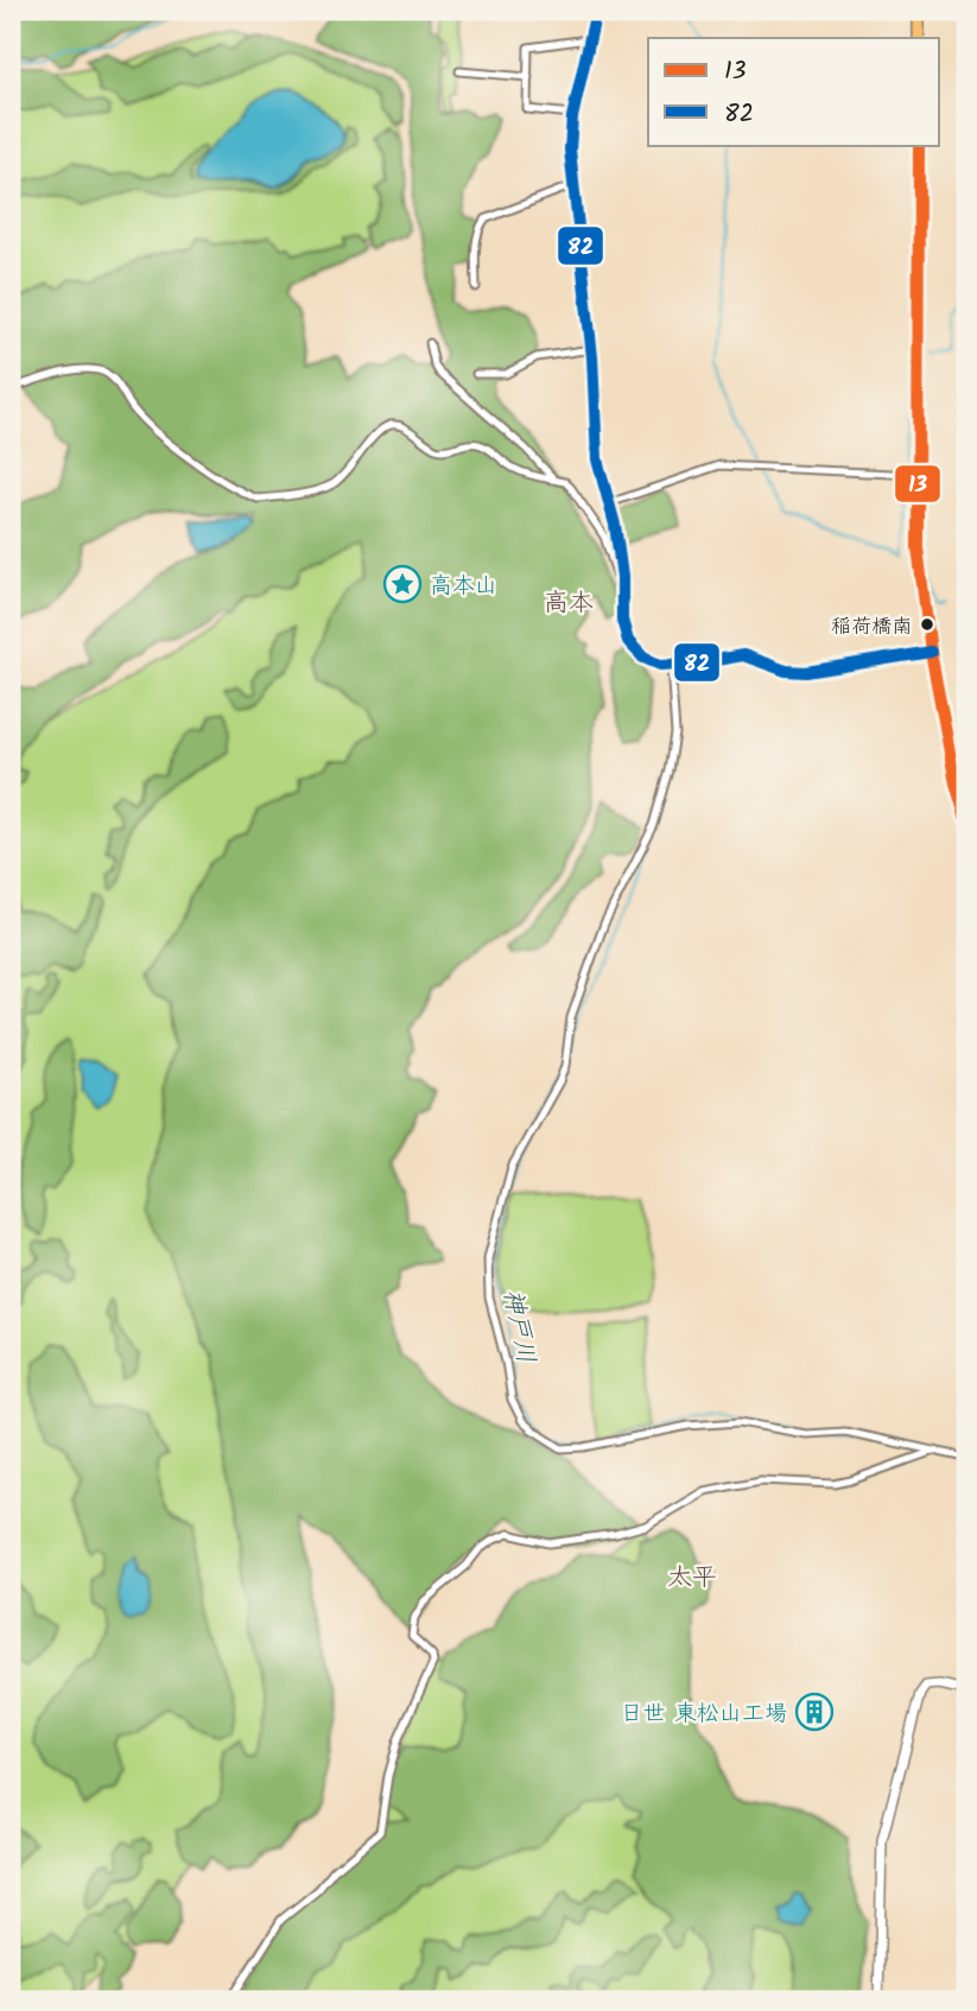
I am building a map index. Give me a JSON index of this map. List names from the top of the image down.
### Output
{
  "districts": ["高本", "太平"],
  "water": ["神戸川"],
  "places": {
    "place": ["高本山"],
    "other": ["稲荷橋南"],
    "building": ["日世 東松山工場"]
  },
  "lines": ["transit line 82", "transit line 13"],
  "legend": ["13", "82"]
}
